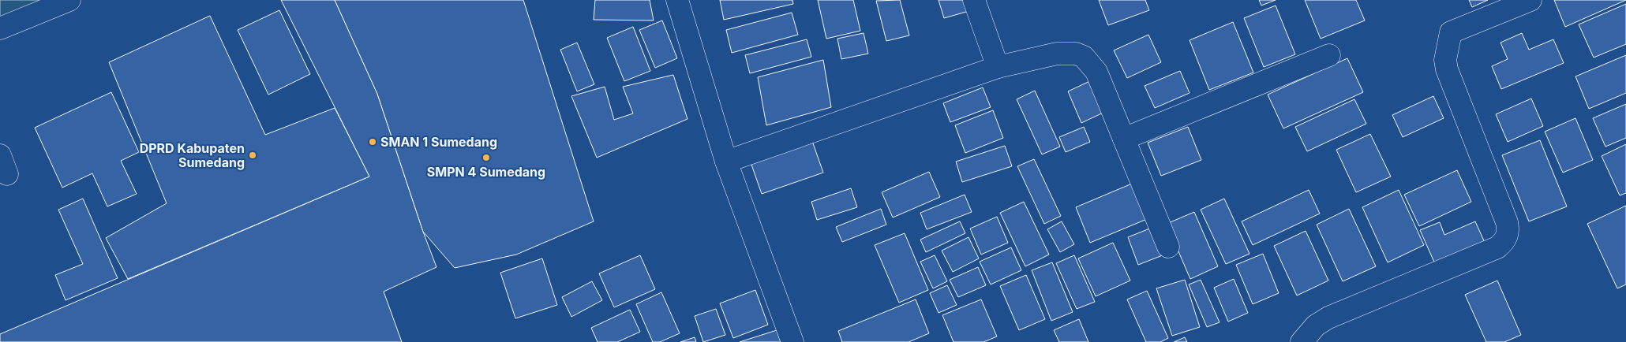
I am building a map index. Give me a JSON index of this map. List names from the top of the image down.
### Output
{
  "places": ["SMAN 1 Sumedang", "DPRD Kabupaten Sumedang", "SMPN 4 Sumedang"]
}
